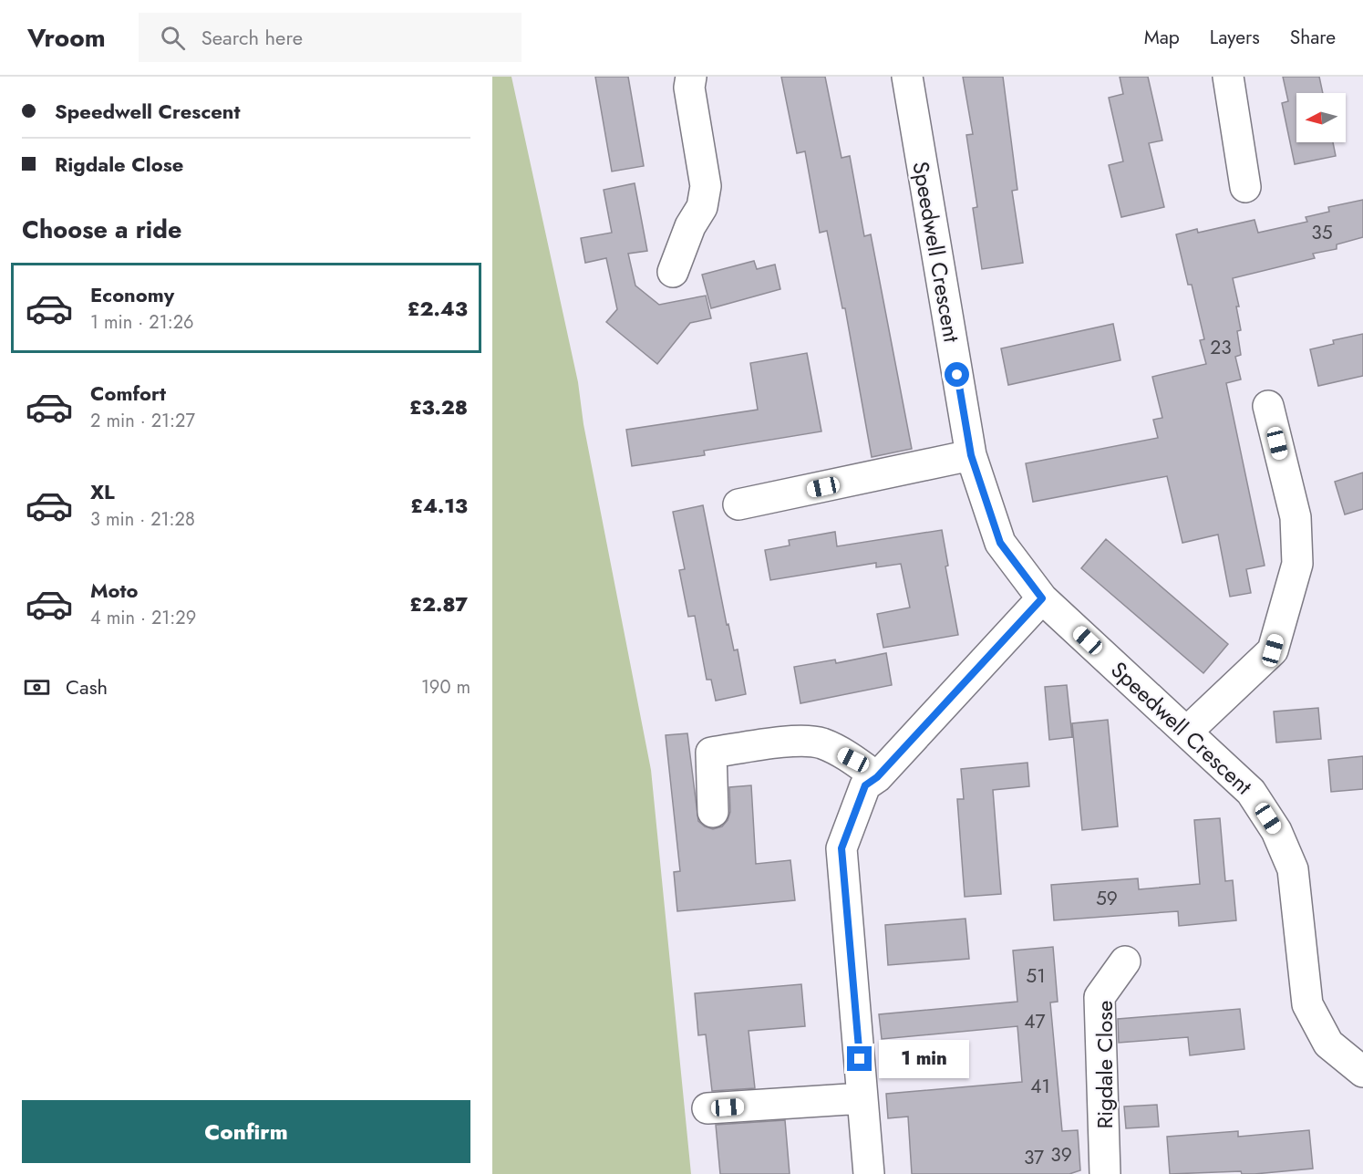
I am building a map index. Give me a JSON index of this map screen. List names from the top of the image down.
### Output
{
  "streets": {
    "street": ["Speedwell Crescent", "Rigdale Close"]
  },
  "house_numbers": [
    "35",
    "23",
    "59",
    "51",
    "47",
    "41",
    "39",
    "37"
  ],
  "north": "left",
  "page": {
    "header": "Vroom",
    "search": "Search here",
    "nav": ["Map", "Layers", "Share"],
    "banner": ["Speedwell Crescent", "Rigdale Close"],
    "heading": "Choose a ride",
    "list": [
      {
        "name": "Economy",
        "note": "1 min · 21:26",
        "value": "£2.43"
      },
      {
        "name": "Comfort",
        "note": "2 min · 21:27",
        "value": "£3.28"
      },
      {
        "name": "XL",
        "note": "3 min · 21:28",
        "value": "£4.13"
      },
      {
        "name": "Moto",
        "note": "4 min · 21:29",
        "value": "£2.87"
      }
    ],
    "pay": ["Cash", "190 m"],
    "bubble": "1 min",
    "buttons": "Confirm"
  }
}
